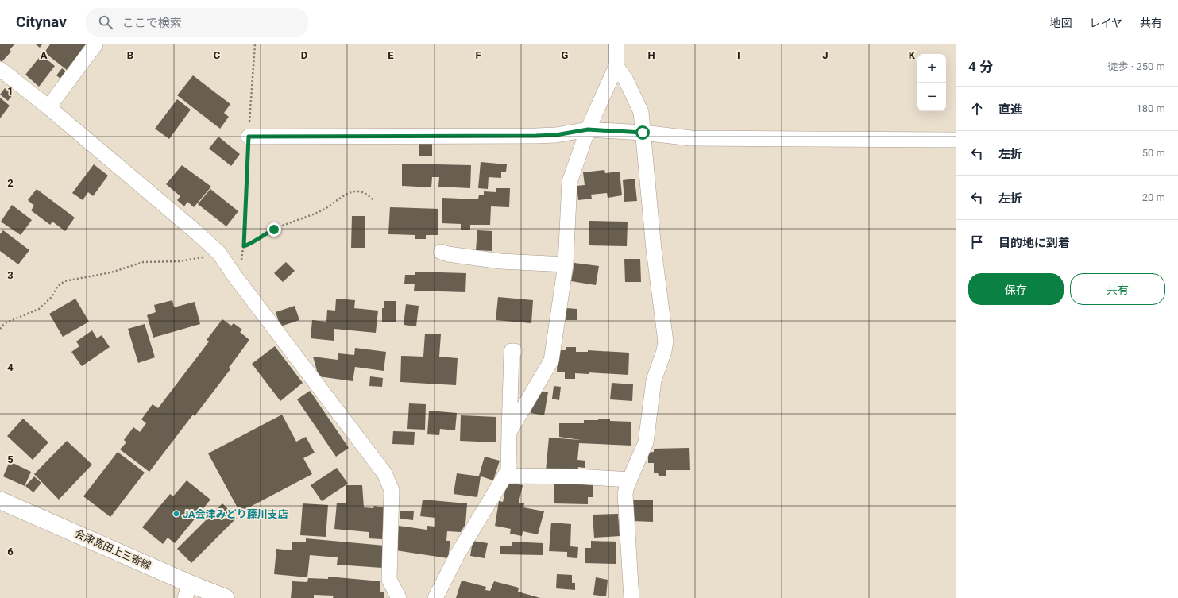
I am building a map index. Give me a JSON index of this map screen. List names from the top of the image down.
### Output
{
  "streets": {
    "main road": ["会津高田上三寄線"]
  },
  "places": ["JA会津みどり藤川支店"],
  "page": {
    "header": "Citynav",
    "search": "ここで検索",
    "nav": ["地図", "レイヤ", "共有"],
    "heading": ["4 分", "徒歩 · 250 m"],
    "map_buttons": ["+", "−"],
    "list": [
      ["直進", "180 m"],
      ["左折", "50 m"],
      ["左折", "20 m"],
      "目的地に到着"
    ],
    "buttons": ["保存", "共有"]
  },
  "grid": {
    "columns": [
      "A",
      "B",
      "C",
      "D",
      "E",
      "F",
      "G",
      "H",
      "I",
      "J",
      "K"
    ],
    "rows": [
      "1",
      "2",
      "3",
      "4",
      "5",
      "6"
    ]
  }
}
